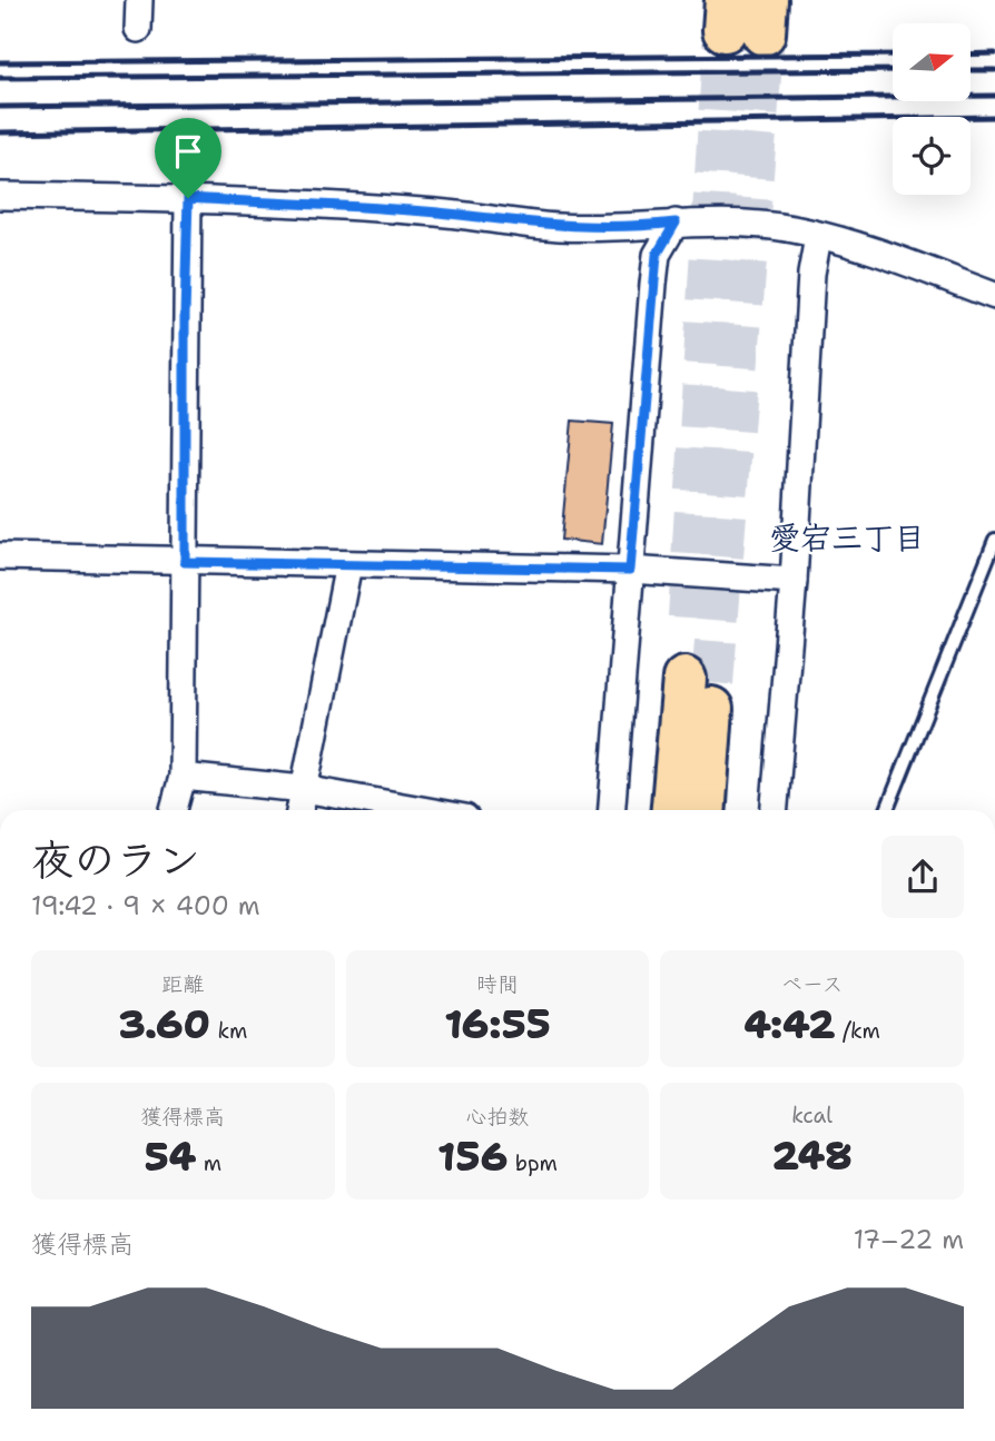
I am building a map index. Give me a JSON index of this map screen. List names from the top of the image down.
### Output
{
  "districts": ["愛宕三丁目"],
  "north": "right",
  "page": {
    "heading": ["夜のラン", "19:42 · 9 × 400 m"],
    "stats": [
      ["距離", "3.60 km"],
      ["時間", "16:55"],
      ["ペース", "4:42 /km"],
      ["獲得標高", "54 m"],
      ["心拍数", "156 bpm"],
      ["kcal", "248"]
    ],
    "chart": ["獲得標高", "17–22 m"]
  }
}
